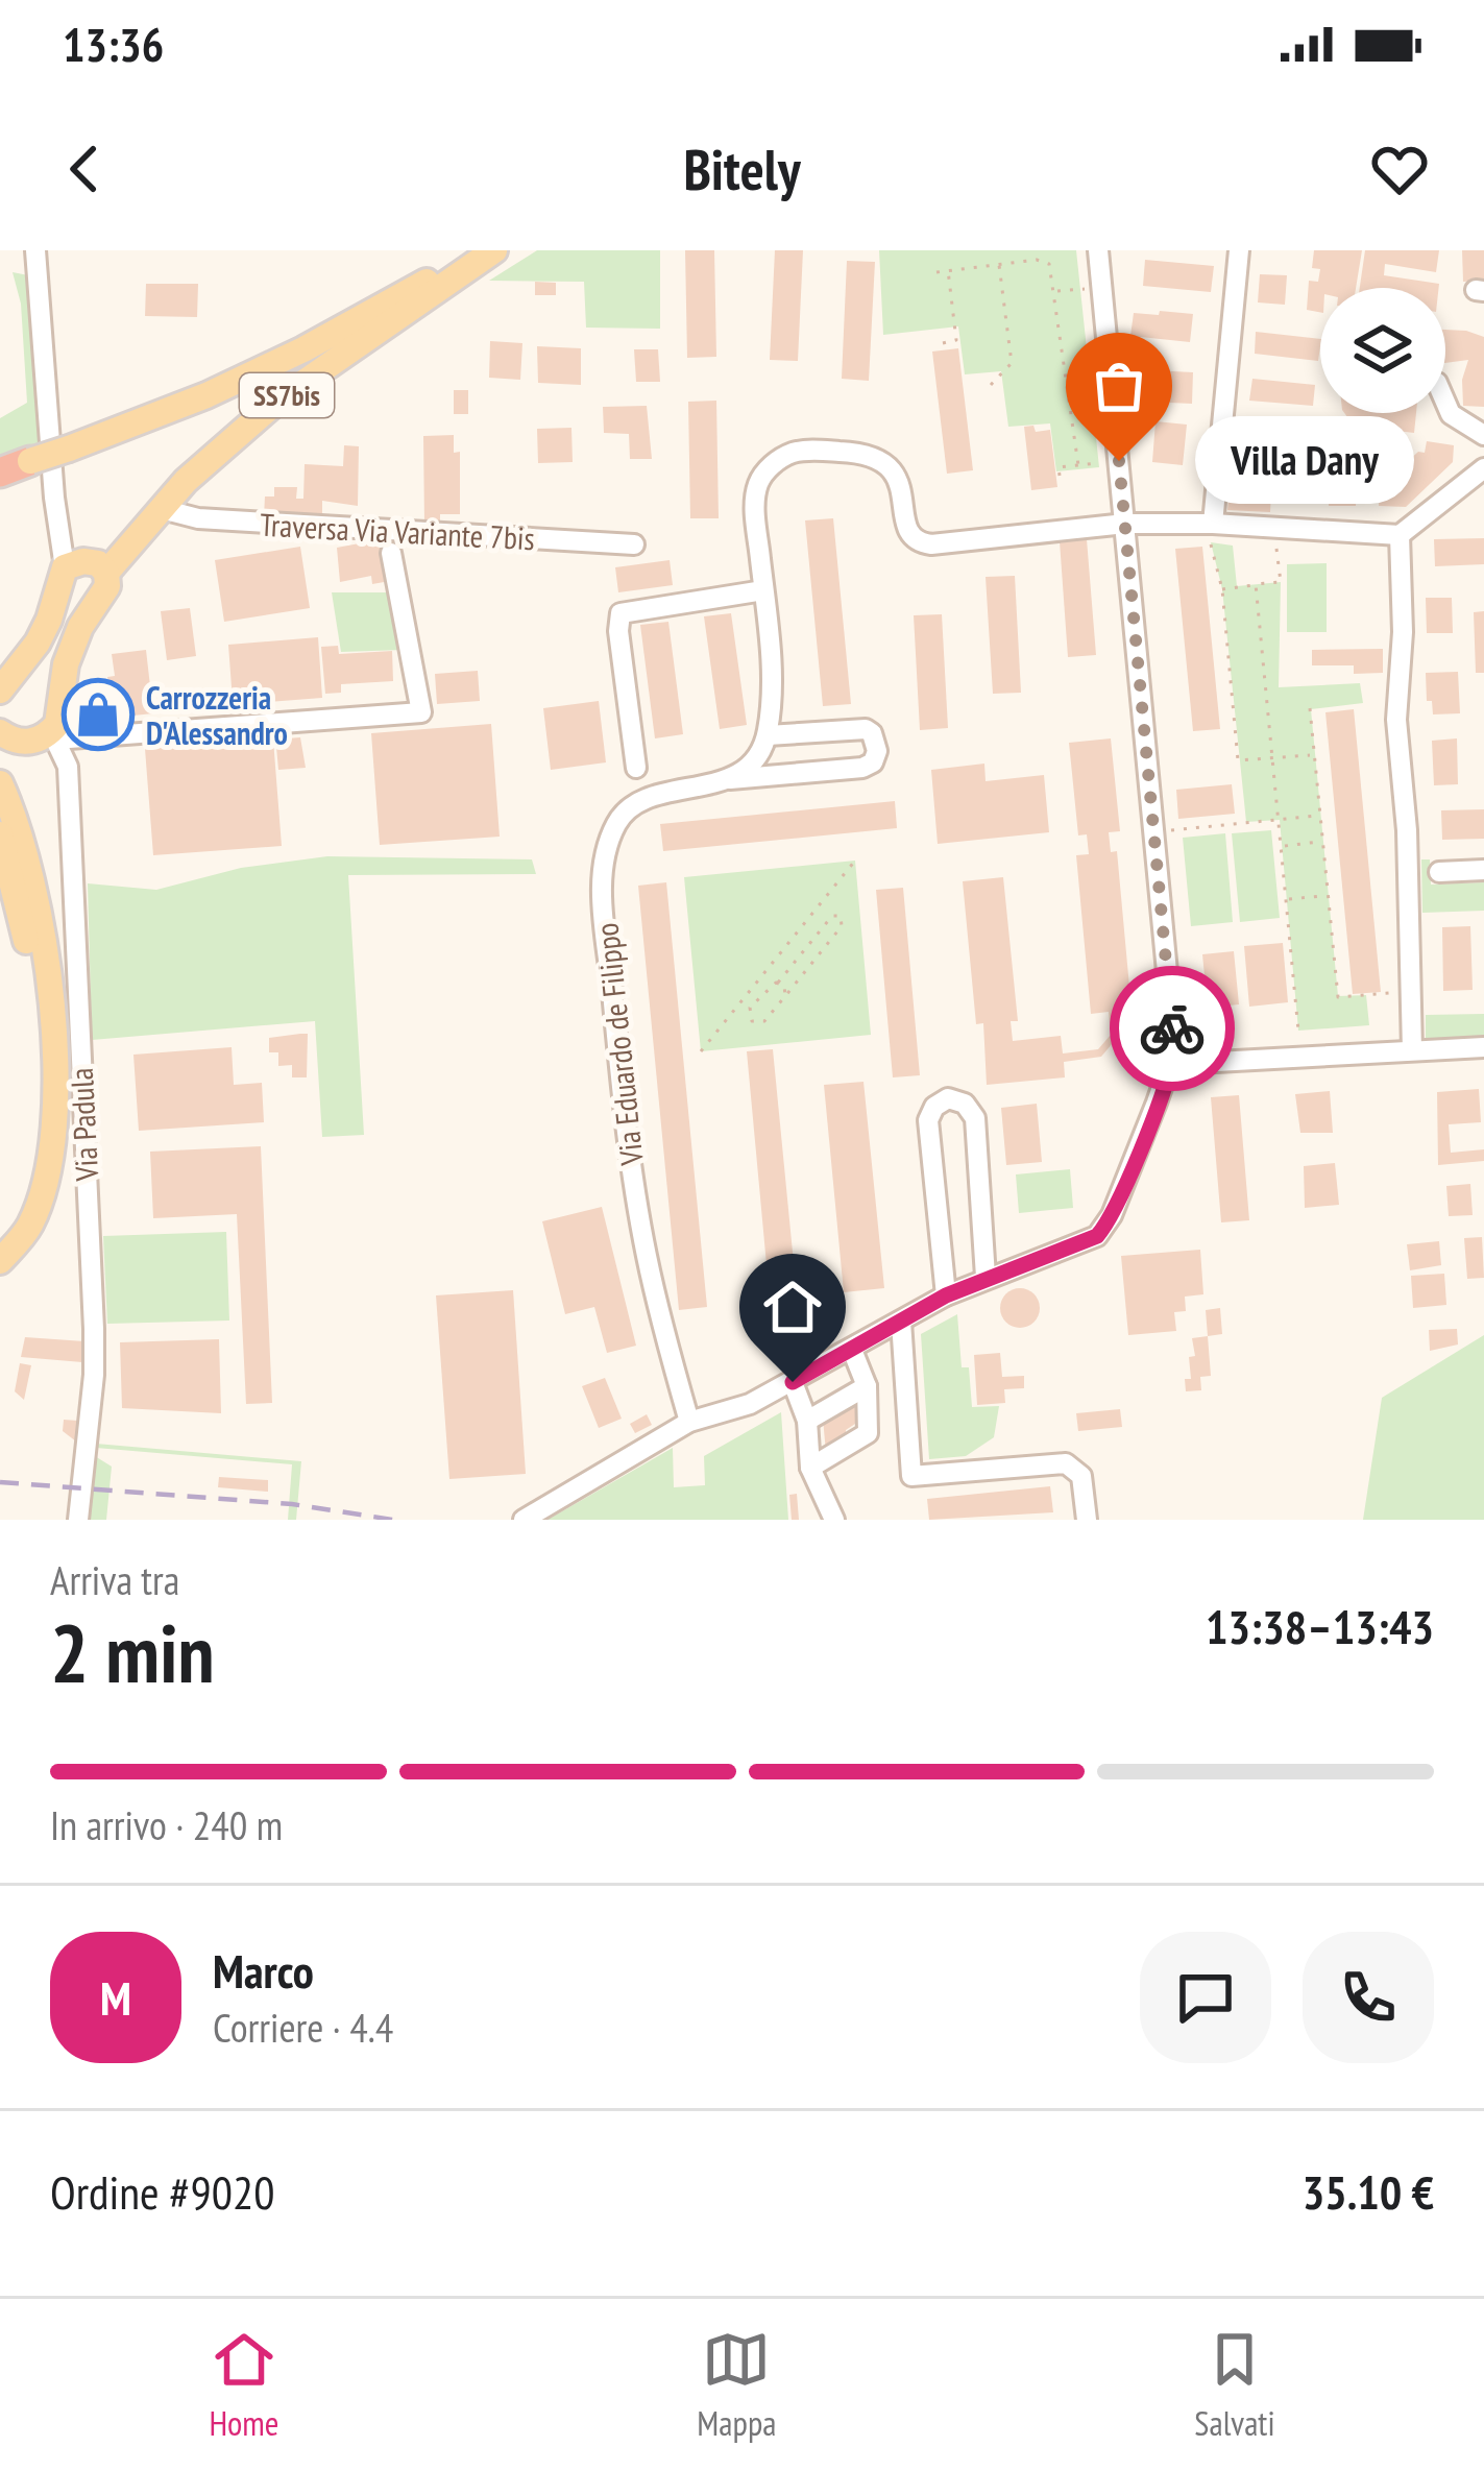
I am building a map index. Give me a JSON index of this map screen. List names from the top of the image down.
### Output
{
  "streets": {
    "main road": ["SS7bis"],
    "street": ["Traversa Via Variante 7bis", "Via Eduardo de Filippo", "Via Padula"]
  },
  "crossings": [
    ["SS7bis", "Traversa Via Variante 7bis"],
    ["SS7bis", "Via Padula"]
  ],
  "places": {
    "other": ["Villa Dany"],
    "shop": ["Carrozzeria D'Alessandro"]
  },
  "page": {
    "status": "13:36",
    "header": "Bitely",
    "bubble": "Villa Dany",
    "heading": ["2 min", "Arriva tra", "13:38–13:43"],
    "panel": [
      "Marco",
      "Corriere · 4.4",
      "Ordine #9020",
      "35.10 €"
    ],
    "bar": "In arrivo · 240 m",
    "round": "M",
    "tabs": ["Home", "Mappa", "Salvati"]
  }
}
